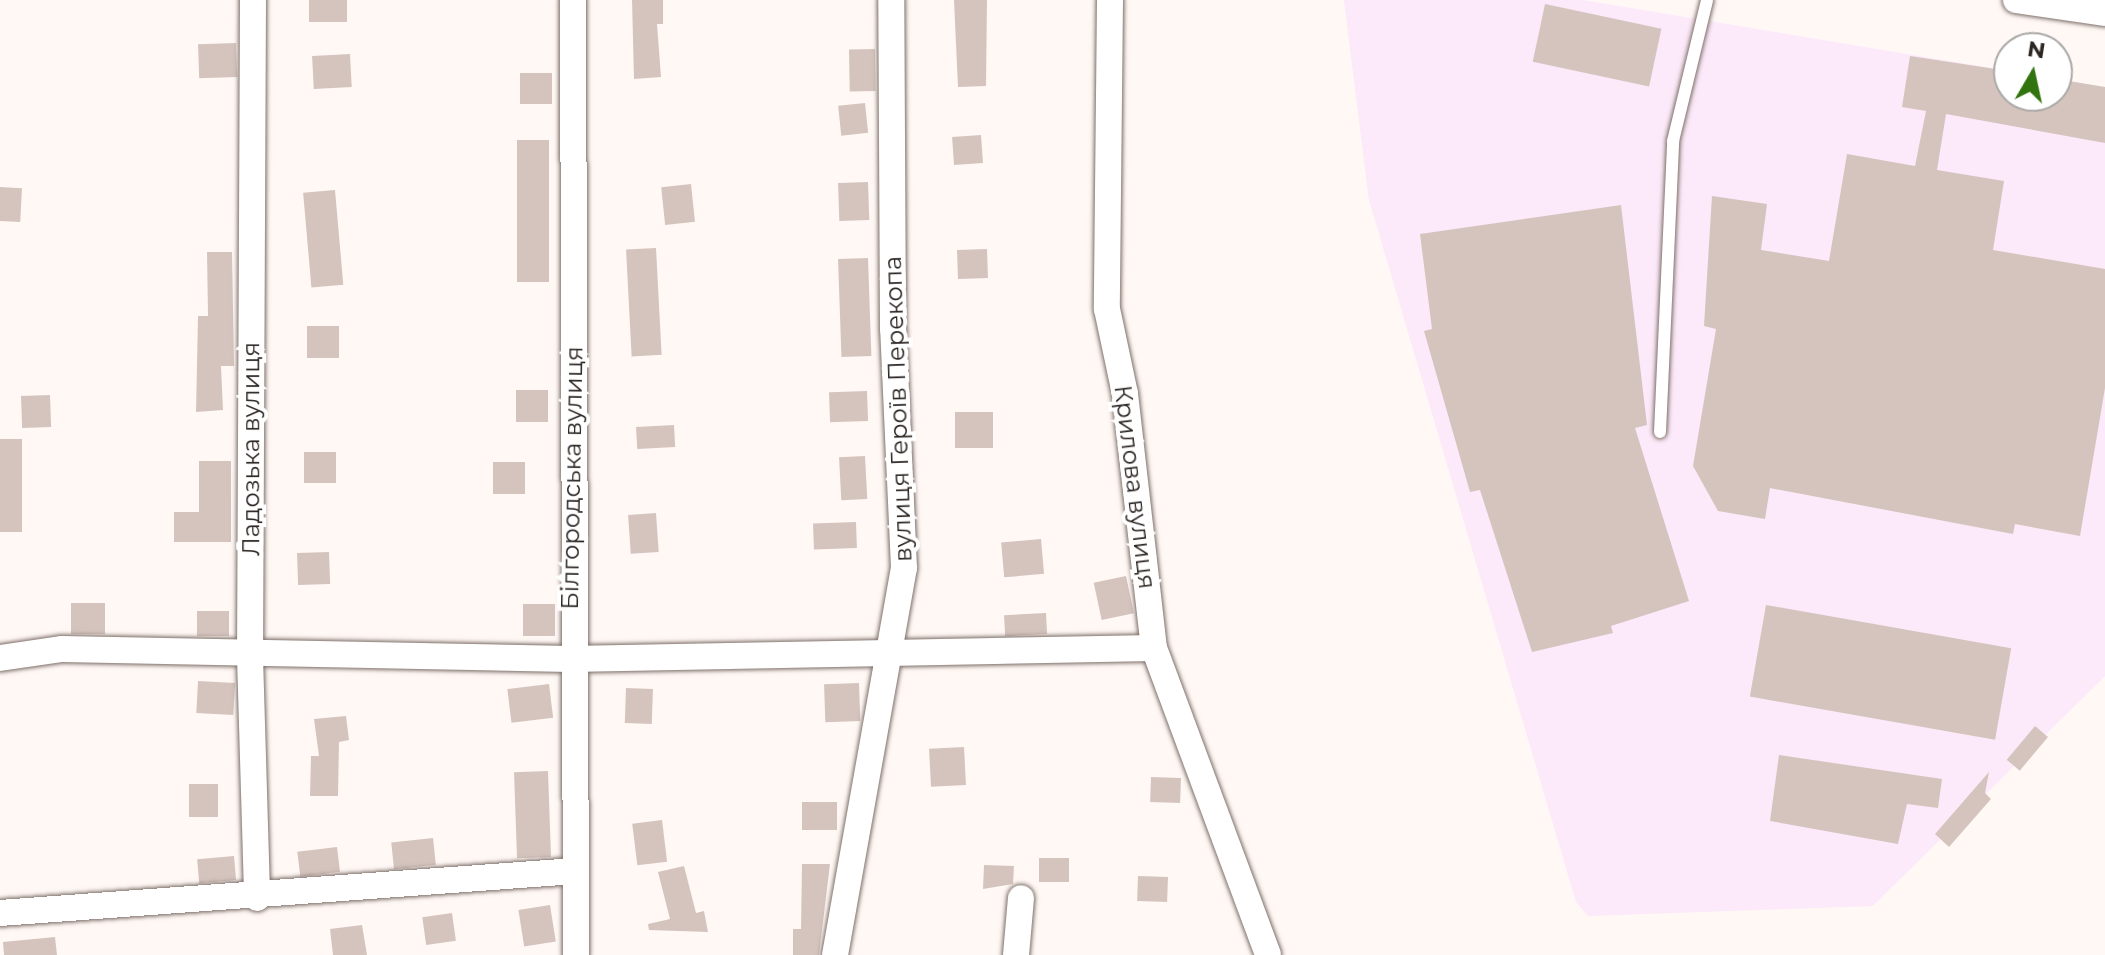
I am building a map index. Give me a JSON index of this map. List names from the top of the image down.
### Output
{
  "streets": {
    "street": [
      "вулиця Героїв Перекопа",
      "Ладозька вулиця",
      "Білгородська вулиця",
      "Крилова вулиця"
    ]
  },
  "north": "top"
}
